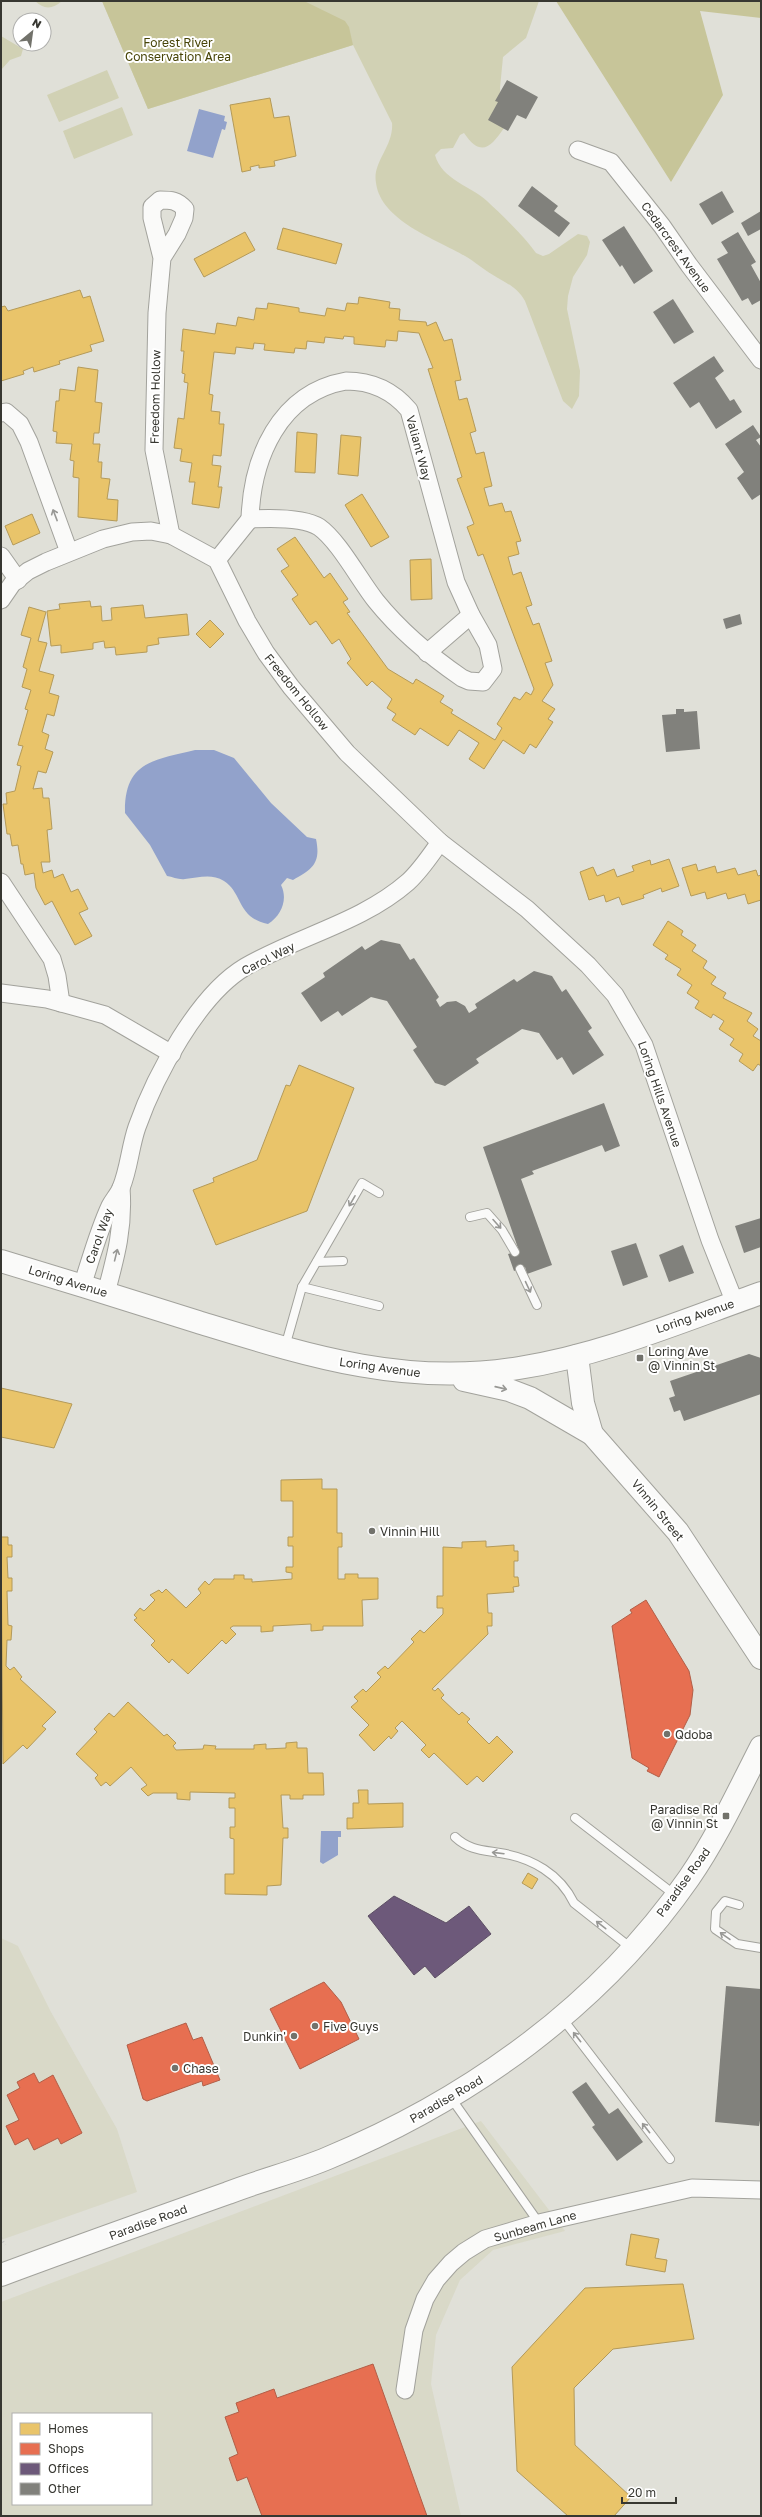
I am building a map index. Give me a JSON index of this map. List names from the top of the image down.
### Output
{
  "streets": {
    "main road": ["Loring Avenue", "Vinnin Street", "Paradise Road"],
    "street": [
      "Cedarcrest Avenue",
      "Freedom Hollow",
      "Valiant Way",
      "Carol Way",
      "Loring Hills Avenue",
      "Sunbeam Lane"
    ]
  },
  "crossings": [
    ["Freedom Hollow", "Carol Way"],
    ["Freedom Hollow", "Loring Hills Avenue"],
    ["Carol Way", "Loring Hills Avenue"],
    ["Carol Way", "Loring Avenue"],
    ["Loring Hills Avenue", "Loring Avenue"],
    ["Loring Avenue", "Vinnin Street"]
  ],
  "parks": ["Forest River Conservation Area"],
  "places": {
    "transit": ["Loring Ave @ Vinnin St", "Paradise Rd @ Vinnin St"],
    "other": [
      "Vinnin Hill",
      "Qdoba",
      "Five Guys",
      "Dunkin'",
      "Chase"
    ]
  },
  "legend": [
    "Homes",
    "Shops",
    "Offices",
    "Other"
  ],
  "scale_bar": "20 m",
  "north": "top right"
}
